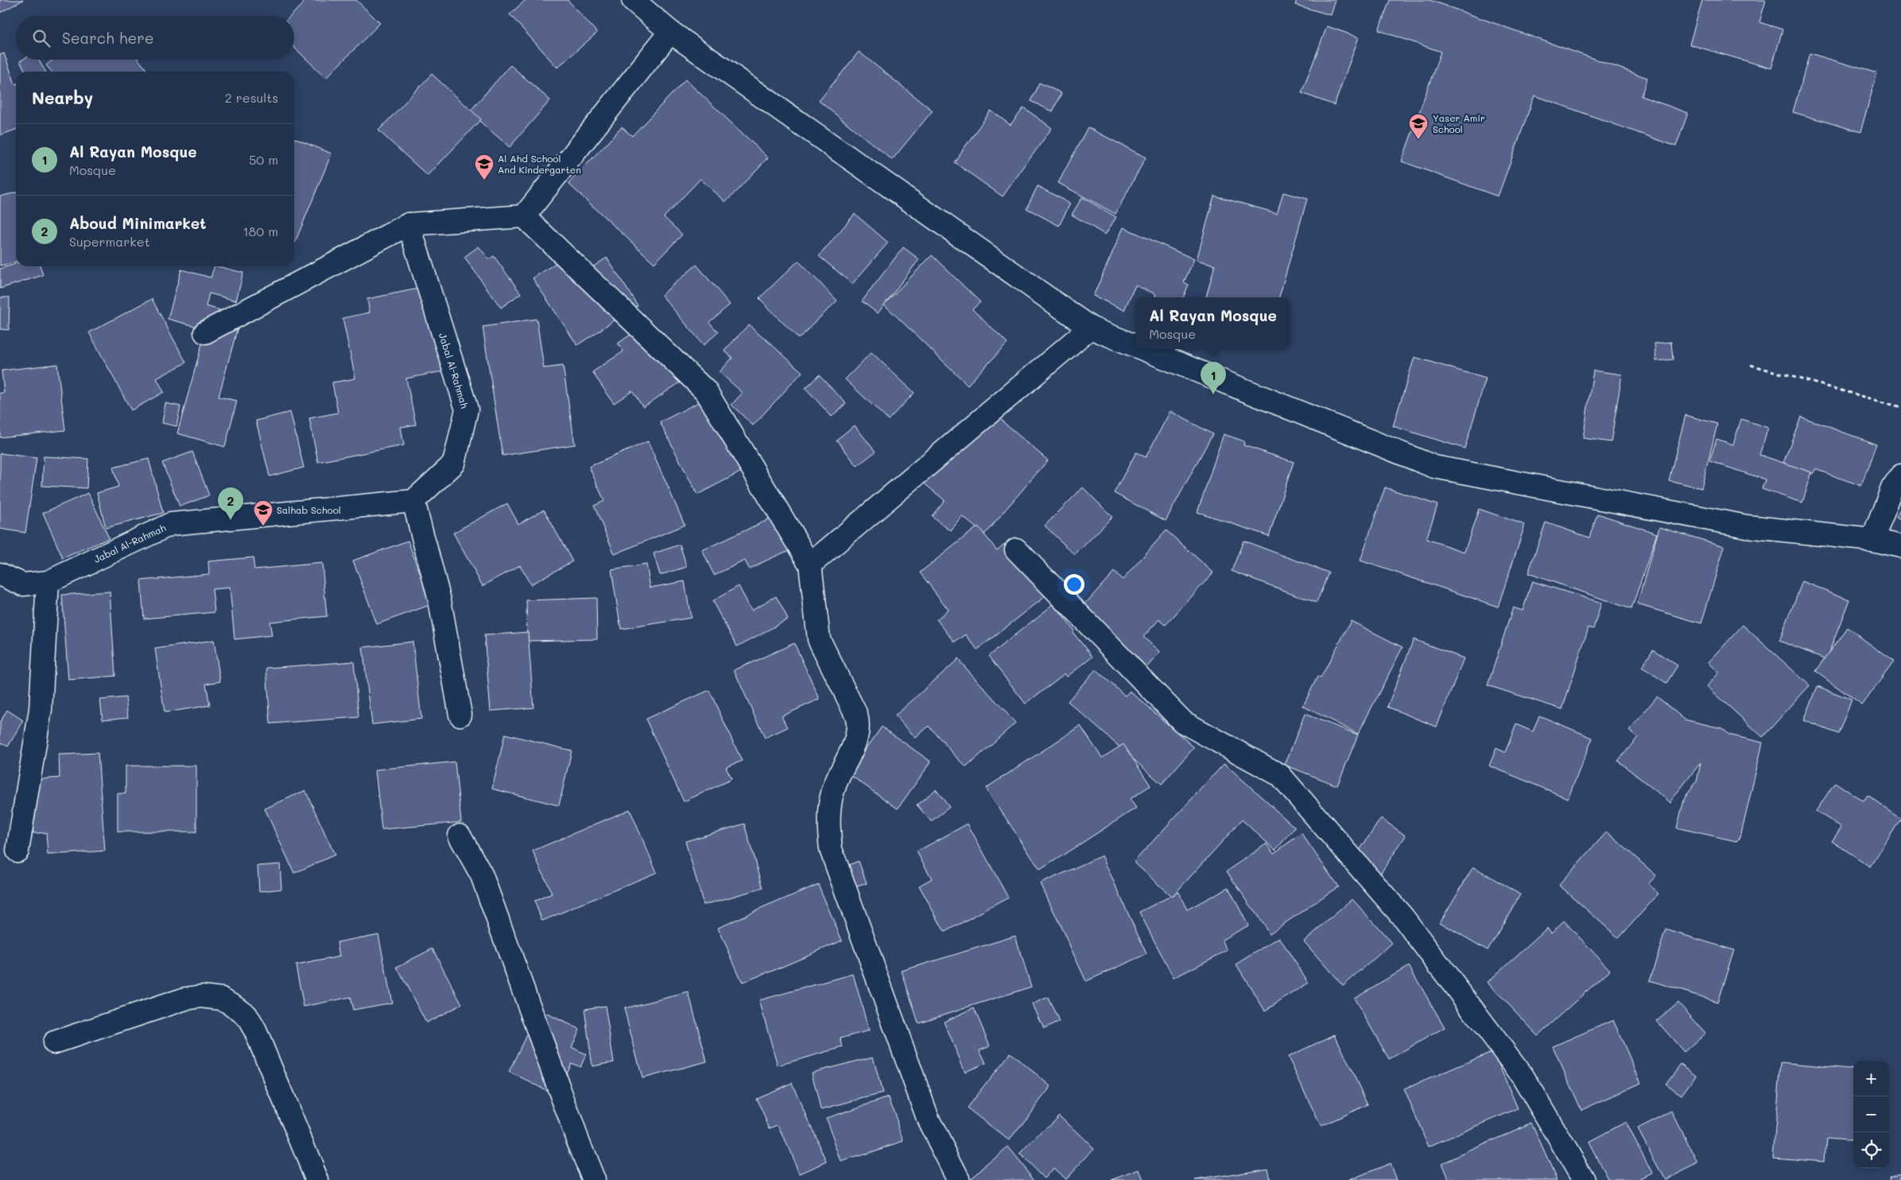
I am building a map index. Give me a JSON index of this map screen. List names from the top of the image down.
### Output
{
  "streets": {
    "street": ["Jabal Al-Rahmah"]
  },
  "places": {
    "school or university": ["Yaser Amir School", "Al Ahd School And Kindergarten", "Salhab School"]
  },
  "page": {
    "search": "Search here",
    "heading": ["Nearby", "2 results"],
    "list": [
      {
        "mark": "1",
        "name": "Al Rayan Mosque",
        "note": "Mosque",
        "value": "50 m"
      },
      {
        "mark": "2",
        "name": "Aboud Minimarket",
        "note": "Supermarket",
        "value": "180 m"
      }
    ],
    "popup": ["Al Rayan Mosque", "Mosque"],
    "pins": ["1", "2"],
    "map_buttons": ["+", "−"]
  }
}
